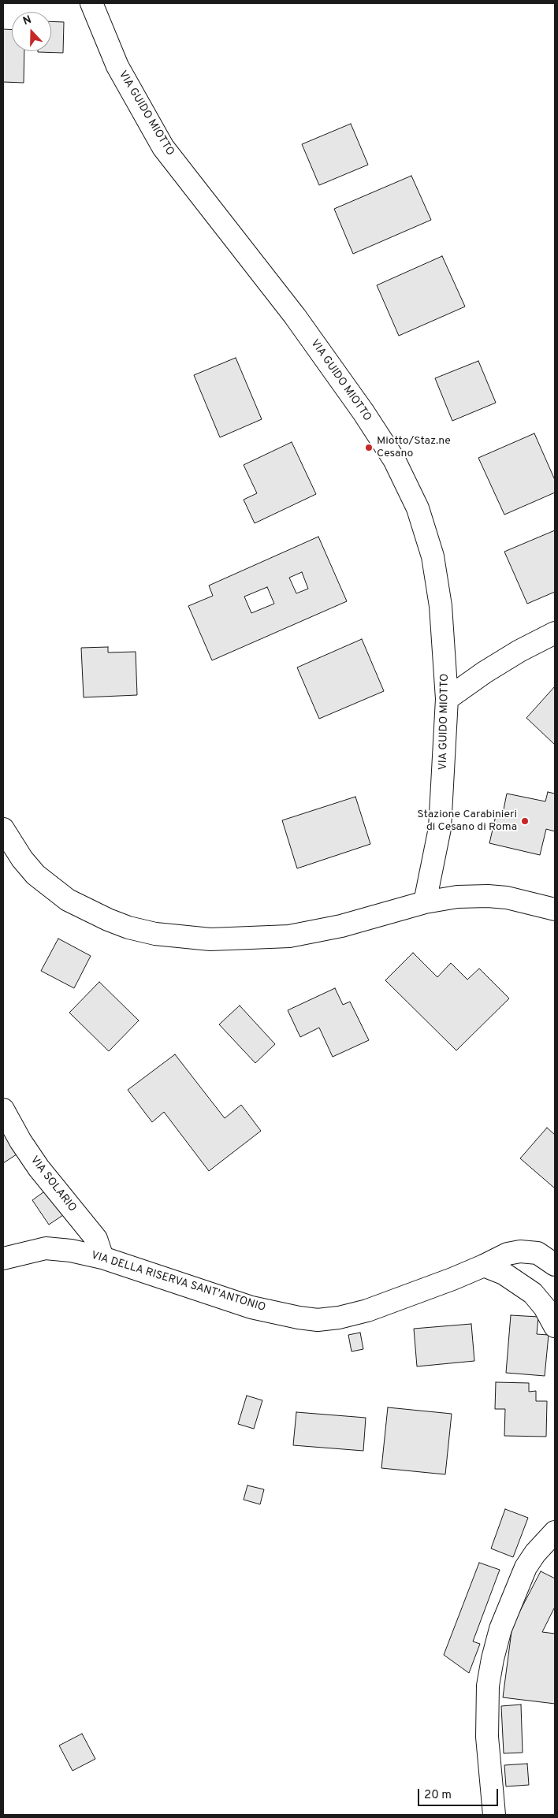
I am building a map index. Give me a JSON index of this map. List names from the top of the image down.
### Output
{
  "streets": {
    "street": ["VIA GUIDO MIOTTO", "VIA SOLARIO", "VIA DELLA RISERVA SANT'ANTONIO"]
  },
  "crossings": [
    ["VIA SOLARIO", "VIA DELLA RISERVA SANT'ANTONIO"]
  ],
  "places": ["Miotto/Staz.ne Cesano", "Stazione Carabinieri di Cesano di Roma"],
  "scale_bar": "20 m",
  "north": "top"
}
